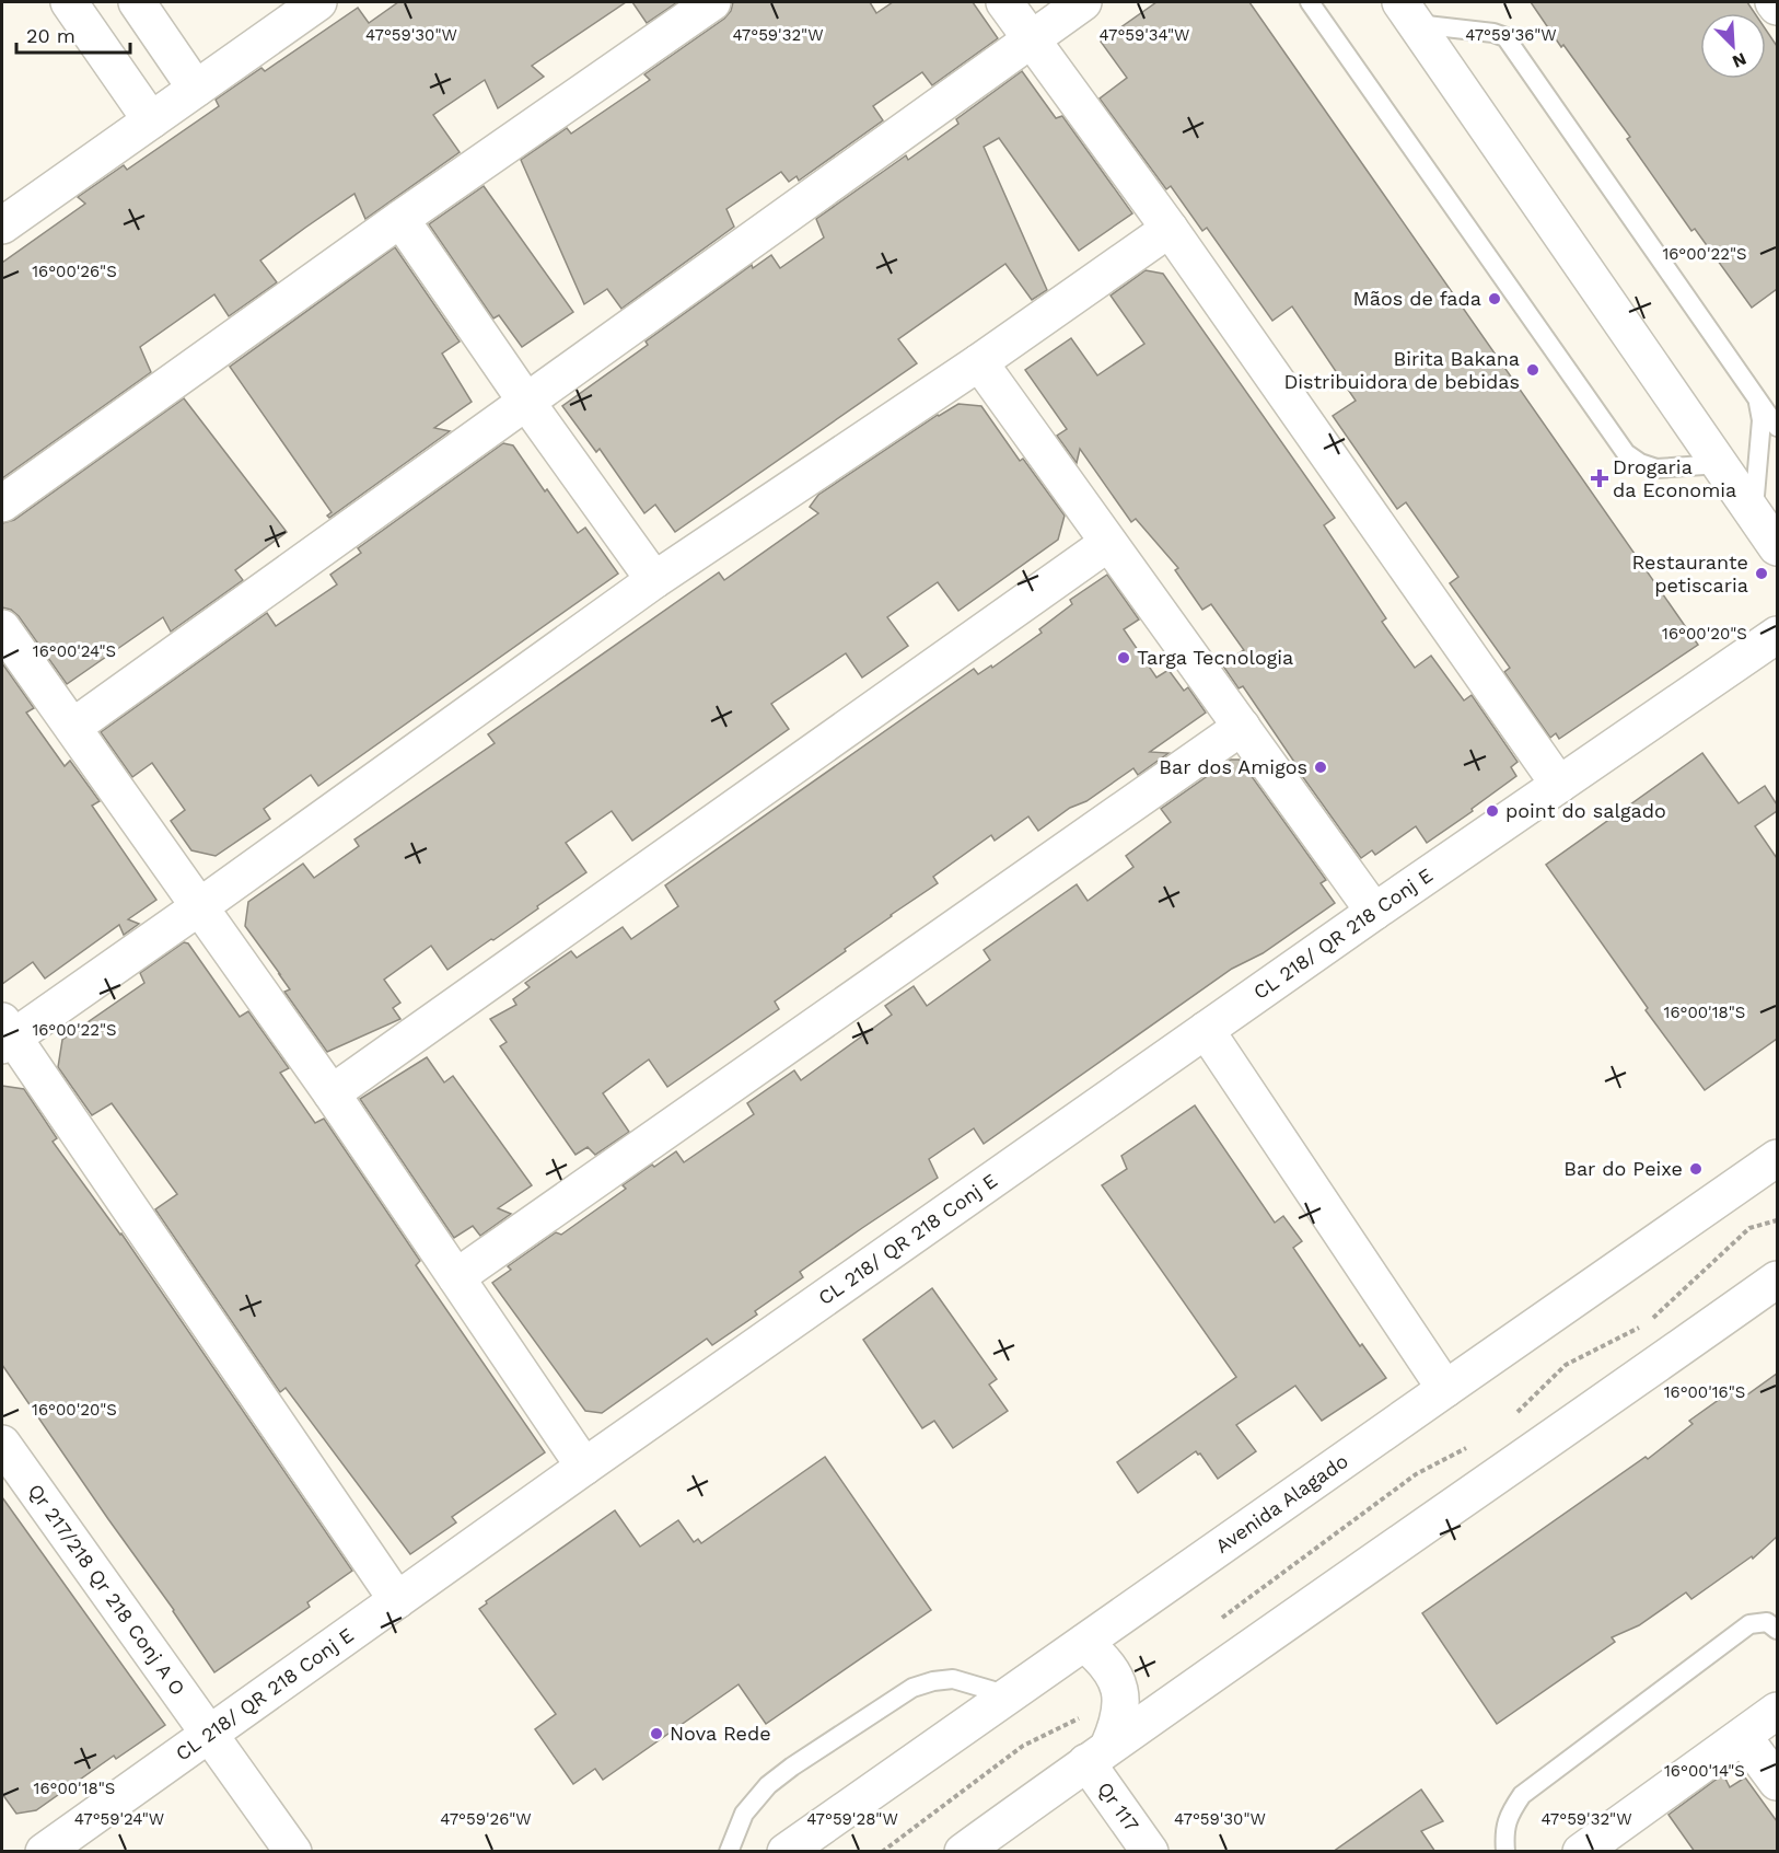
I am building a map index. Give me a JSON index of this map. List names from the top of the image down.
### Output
{
  "streets": {
    "street": [
      "CL 218/ QR 218 Conj E",
      "Avenida Alagado",
      "Qr 217/218 Qr 218 Conj A O",
      "Qr 117"
    ]
  },
  "crossings": [
    ["CL 218/ QR 218 Conj E", "Qr 217/218 Qr 218 Conj A O"]
  ],
  "places": {
    "other": [
      "Mãos de fada",
      "Birita Bakana Distribuidora de bebidas",
      "Restaurante petiscaria",
      "Targa Tecnologia",
      "Bar dos Amigos",
      "point do salgado",
      "Bar do Peixe",
      "Nova Rede"
    ],
    "health": ["Drogaria da Economia"]
  },
  "scale_bar": "20 m",
  "north": "bottom right",
  "coordinates": [
    "47°59'30\"W",
    "47°59'32\"W",
    "47°59'34\"W",
    "47°59'36\"W",
    "16°00'22\"S",
    "16°00'26\"S",
    "16°00'20\"S",
    "16°00'24\"S",
    "16°00'18\"S",
    "16°00'16\"S",
    "16°00'14\"S",
    "47°59'24\"W",
    "47°59'26\"W",
    "47°59'28\"W"
  ]
}
